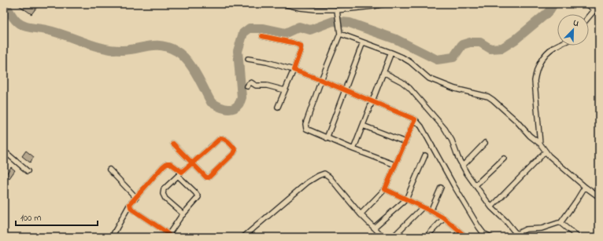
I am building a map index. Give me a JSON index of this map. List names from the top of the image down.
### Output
{
  "scale_bar": "100 m",
  "north": "top right"
}
